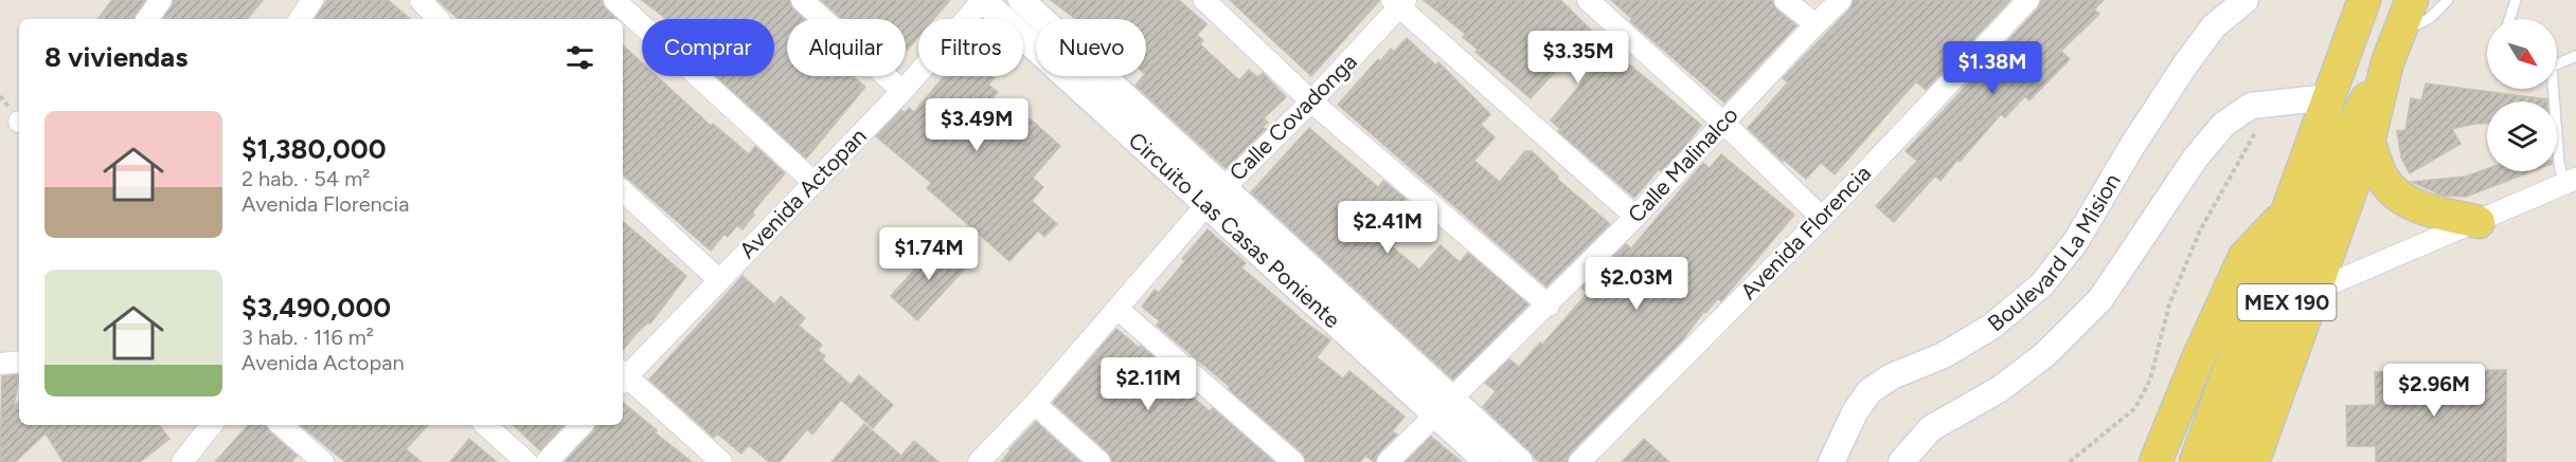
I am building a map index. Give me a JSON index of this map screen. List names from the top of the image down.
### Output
{
  "streets": {
    "main road": ["MEX 190"],
    "street": [
      "Calle Covadonga",
      "Calle Malinalco",
      "Avenida Actopan",
      "Circuito Las Casas Poniente",
      "Avenida Florencia",
      "Boulevard La Mision"
    ]
  },
  "crossings": [
    ["Calle Covadonga", "Circuito Las Casas Poniente"],
    ["Calle Malinalco", "Circuito Las Casas Poniente"],
    ["Avenida Actopan", "Circuito Las Casas Poniente"]
  ],
  "north": "bottom right",
  "page": {
    "chip": [
      "Comprar",
      "Alquilar",
      "Filtros",
      "Nuevo"
    ],
    "heading": "8 viviendas",
    "price": [
      "$3.35M",
      "$1.38M",
      "$3.49M",
      "$2.41M",
      "$1.74M",
      "$2.03M",
      "$2.11M",
      "$2.96M"
    ],
    "list": [
      {
        "name": "$1,380,000",
        "note": "2 hab. · 54 m² · Avenida Florencia"
      },
      {
        "name": "$3,490,000",
        "note": "3 hab. · 116 m² · Avenida Actopan"
      }
    ]
  }
}
